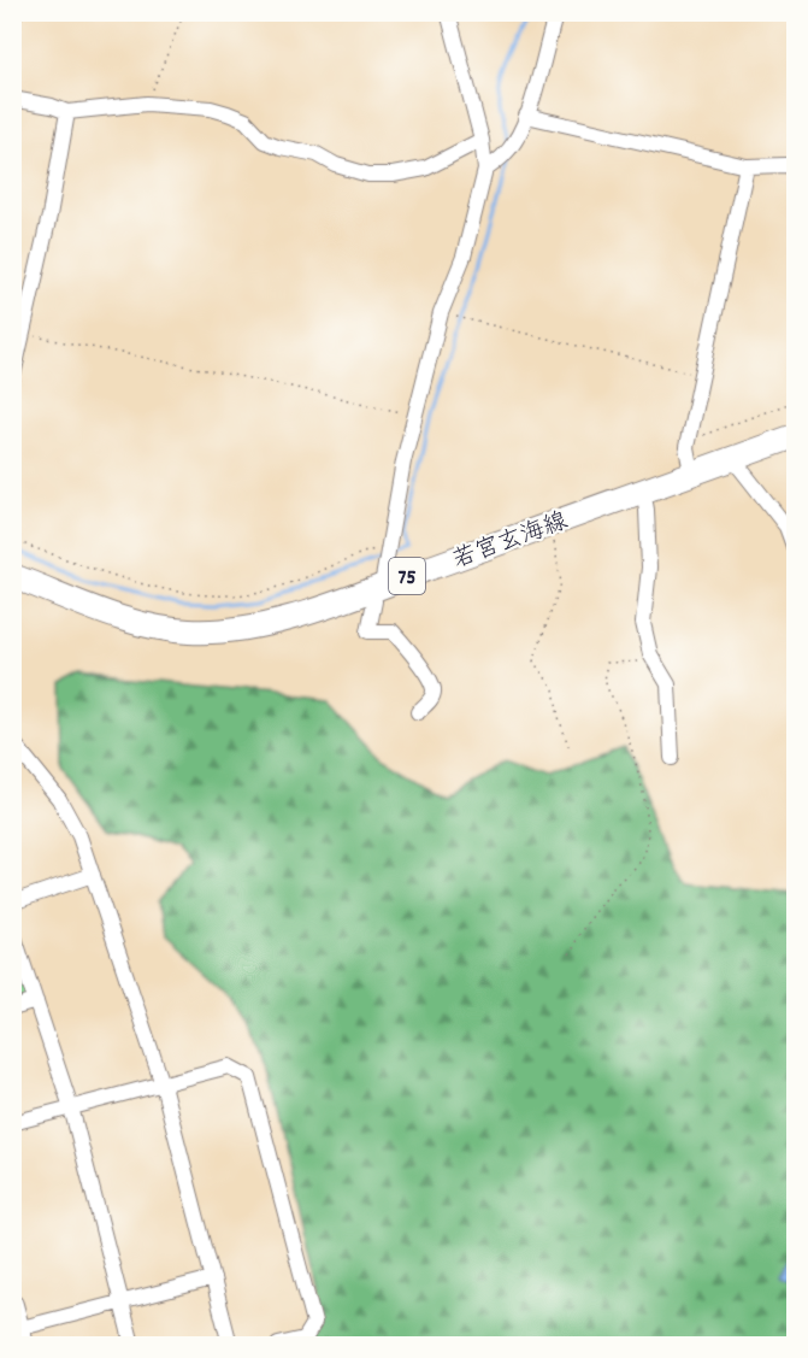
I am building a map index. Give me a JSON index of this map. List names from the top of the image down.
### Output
{
  "streets": {
    "main road": ["若宮玄海線", "75"]
  }
}
